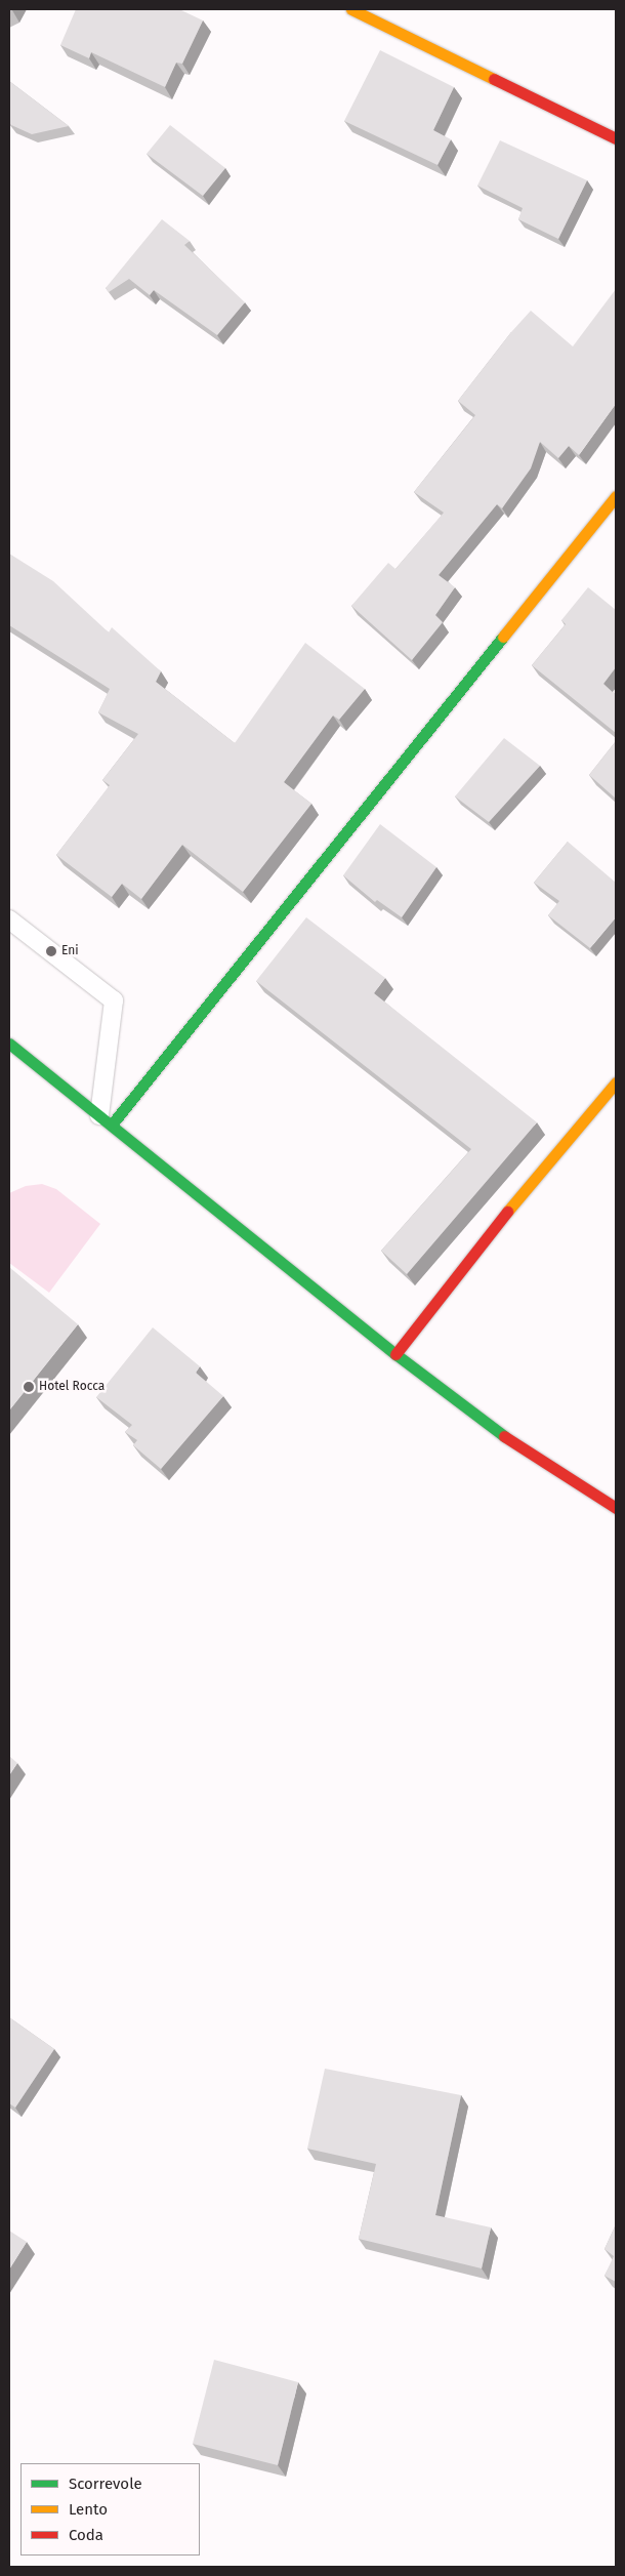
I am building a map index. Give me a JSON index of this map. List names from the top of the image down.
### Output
{
  "places": ["Eni", "Hotel Rocca"],
  "legend": ["Scorrevole", "Lento", "Coda"]
}
